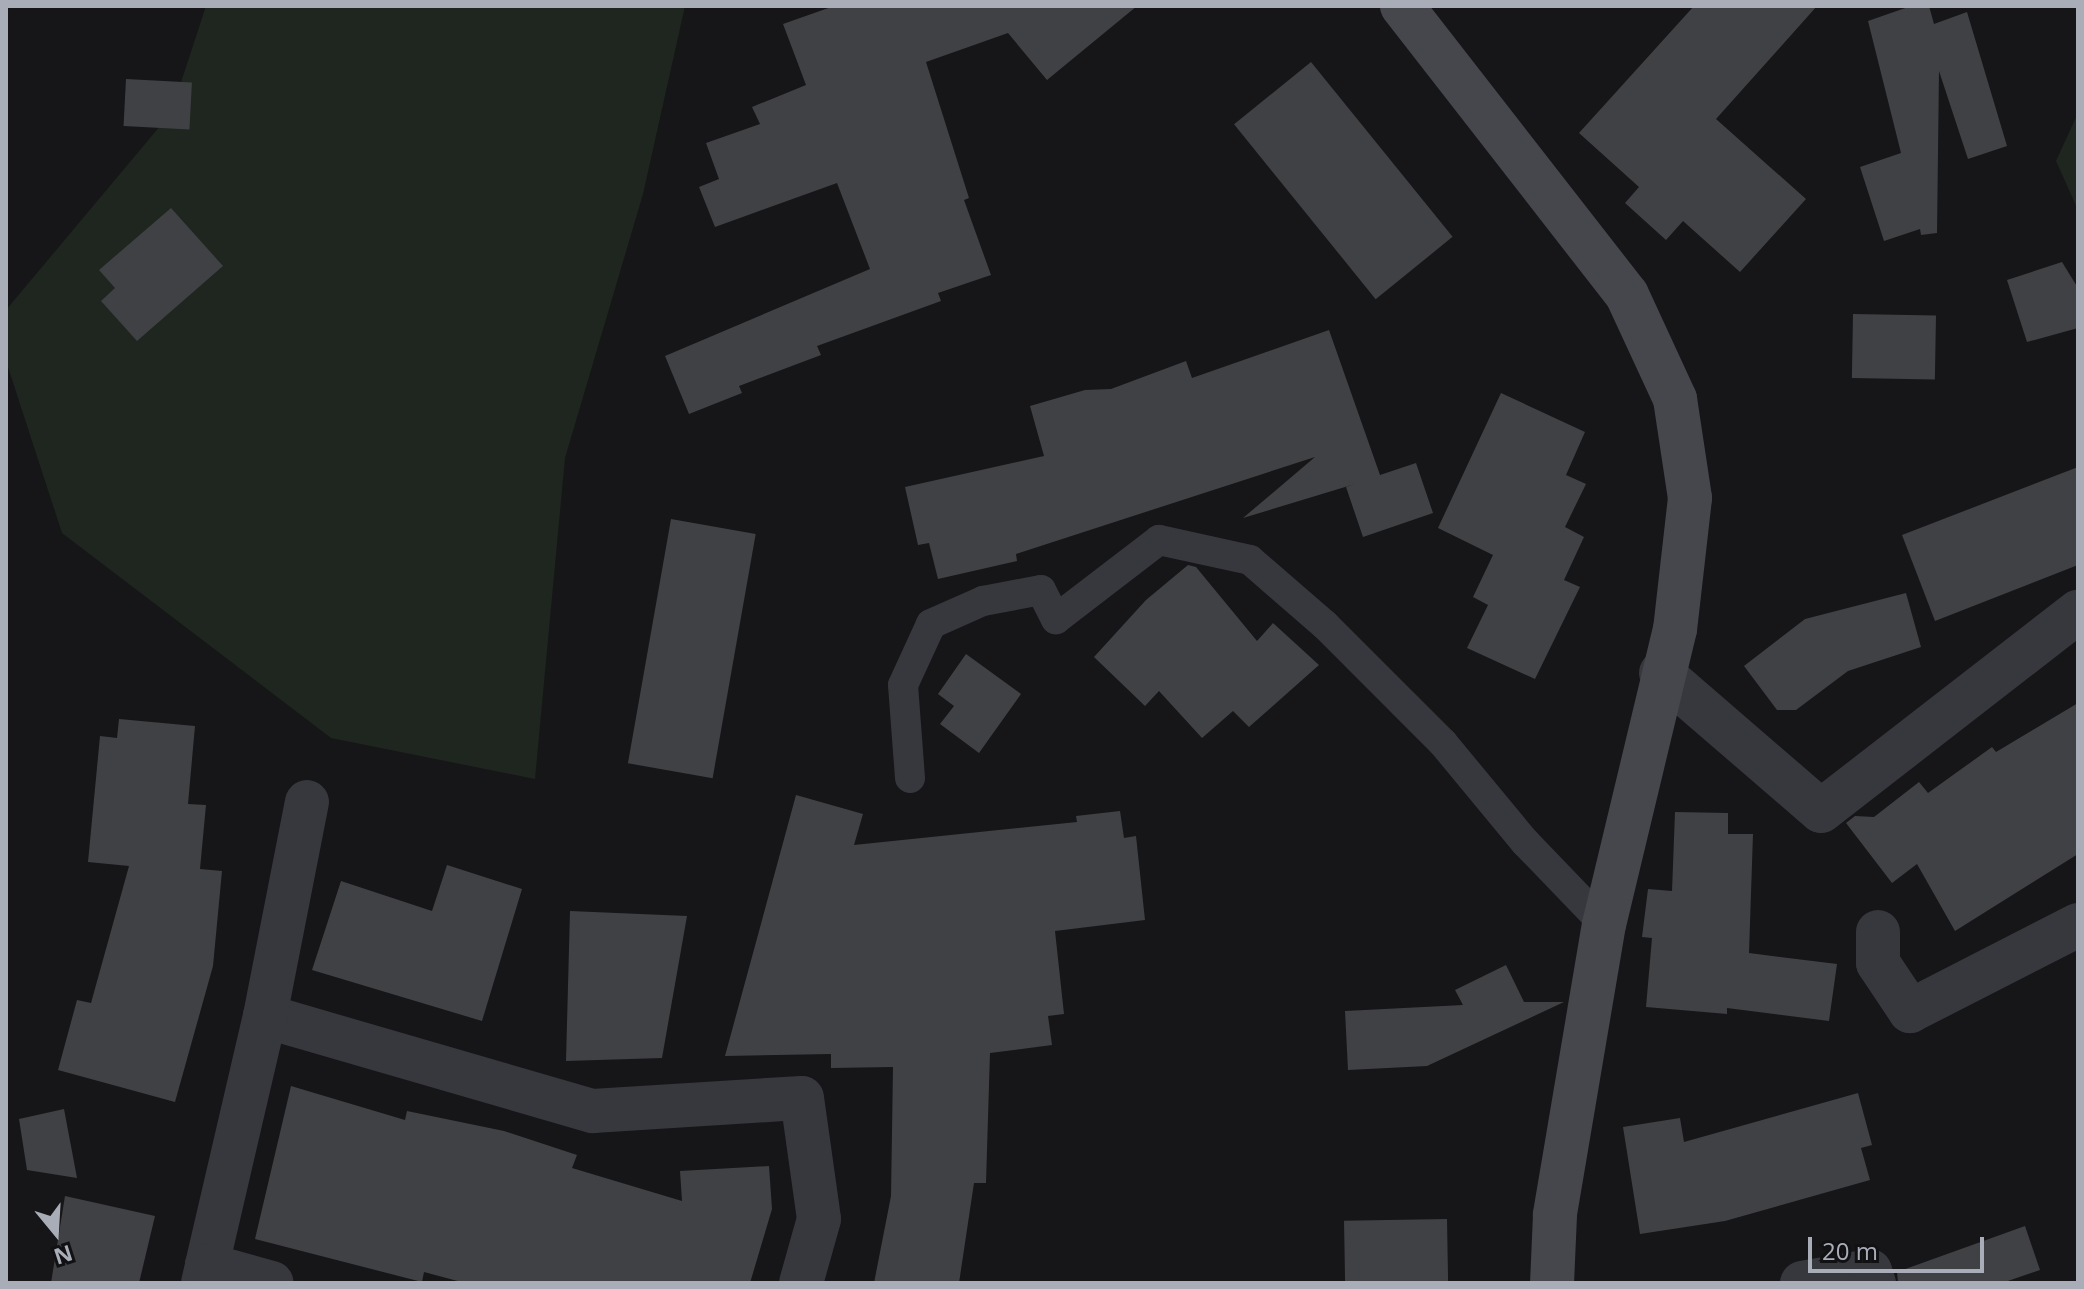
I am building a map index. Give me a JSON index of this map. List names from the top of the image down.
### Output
{
  "scale_bar": "20 m",
  "north": "bottom"
}
